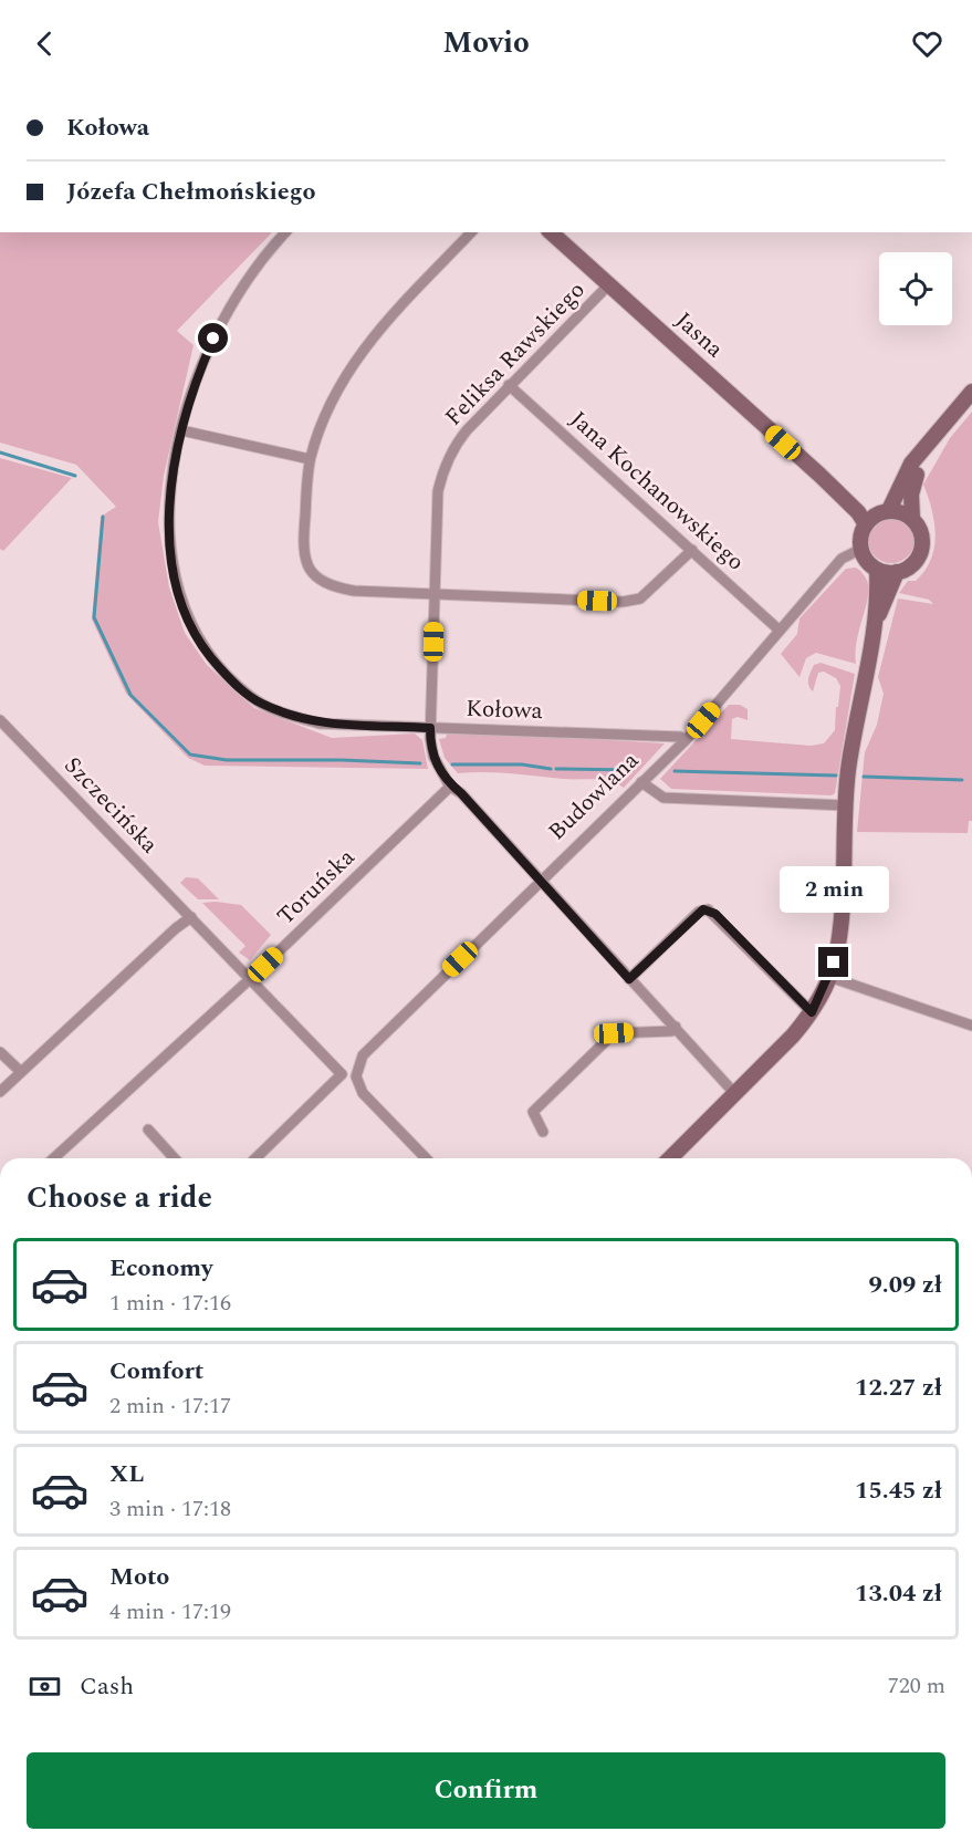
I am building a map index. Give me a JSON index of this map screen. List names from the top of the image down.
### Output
{
  "streets": {
    "street": [
      "Jasna",
      "Feliksa Rawskiego",
      "Jana Kochanowskiego",
      "Kołowa",
      "Budowlana",
      "Szczecińska",
      "Toruńska"
    ]
  },
  "crossings": [
    ["Jasna", "Feliksa Rawskiego"],
    ["Jasna", "Budowlana"],
    ["Feliksa Rawskiego", "Jana Kochanowskiego"],
    ["Feliksa Rawskiego", "Kołowa"],
    ["Jana Kochanowskiego", "Budowlana"],
    ["Kołowa", "Budowlana"],
    ["Szczecińska", "Toruńska"]
  ],
  "page": {
    "header": "Movio",
    "banner": ["Kołowa", "Józefa Chełmońskiego"],
    "bubble": "2 min",
    "heading": "Choose a ride",
    "list": [
      {
        "name": "Economy",
        "note": "1 min · 17:16",
        "value": "9.09 zł"
      },
      {
        "name": "Comfort",
        "note": "2 min · 17:17",
        "value": "12.27 zł"
      },
      {
        "name": "XL",
        "note": "3 min · 17:18",
        "value": "15.45 zł"
      },
      {
        "name": "Moto",
        "note": "4 min · 17:19",
        "value": "13.04 zł"
      }
    ],
    "pay": ["Cash", "720 m"],
    "buttons": "Confirm"
  }
}
